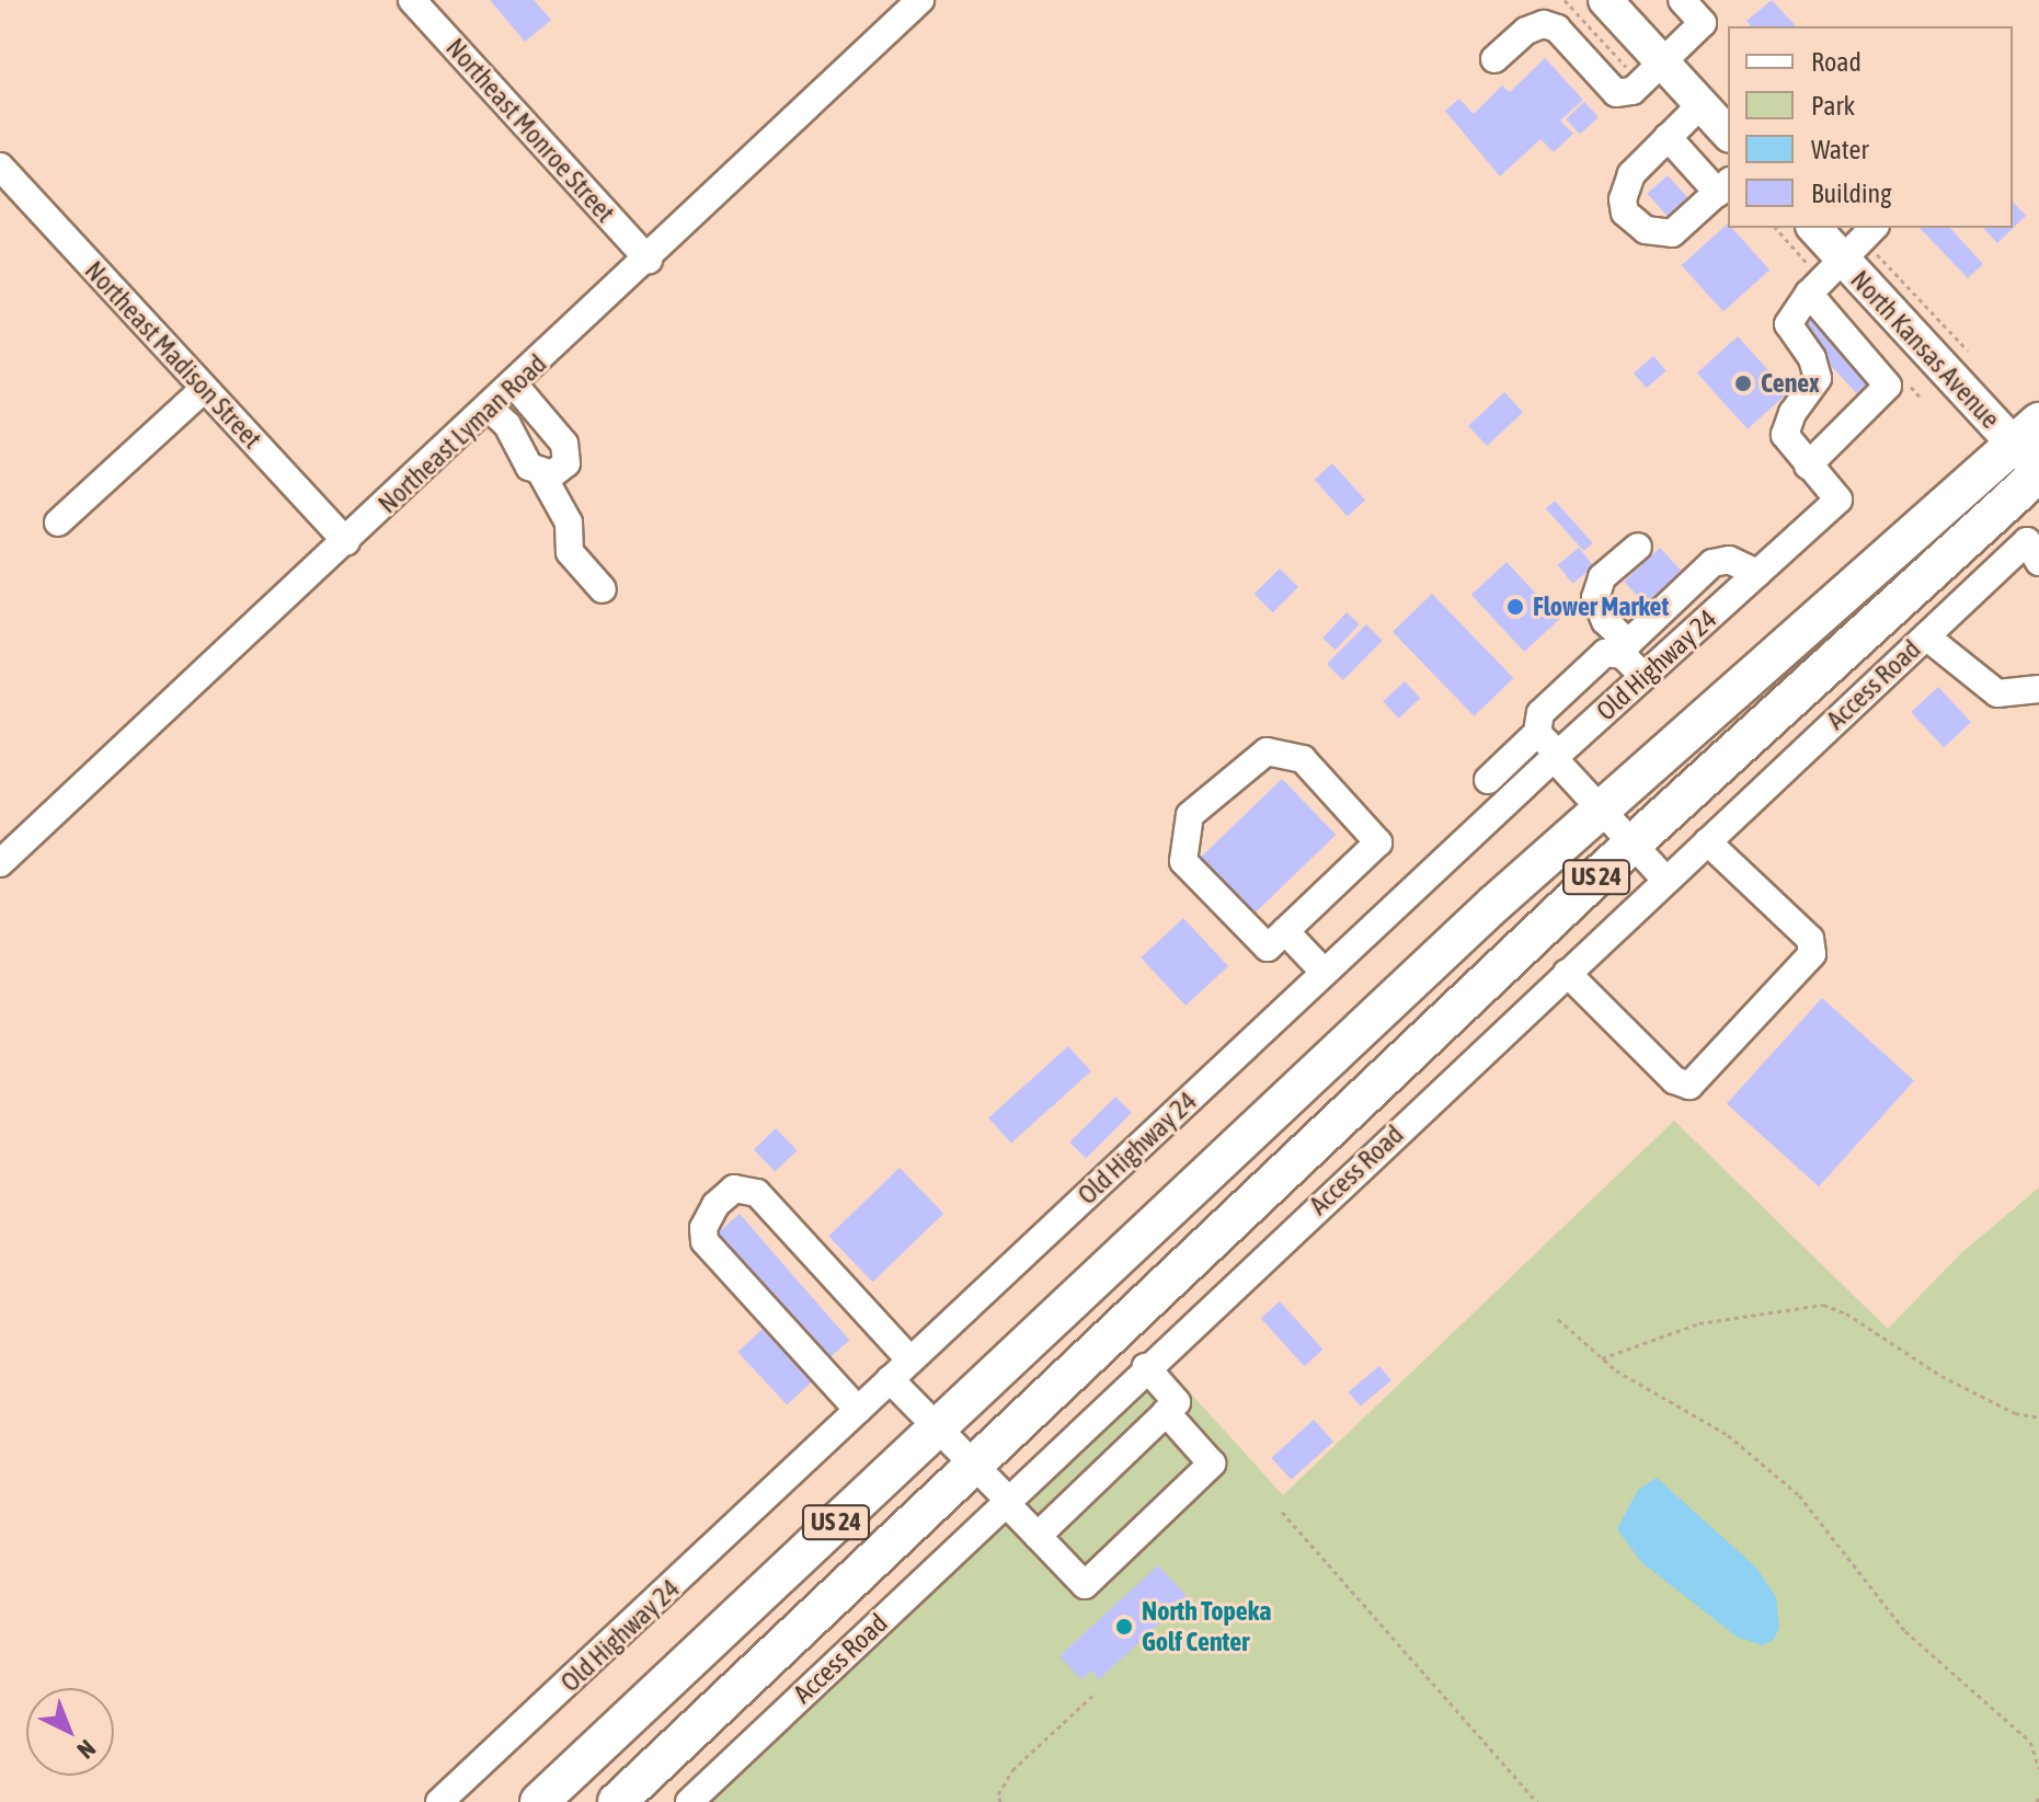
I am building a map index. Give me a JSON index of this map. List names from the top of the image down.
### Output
{
  "streets": {
    "highway": ["US 24"],
    "main road": ["North Kansas Avenue"],
    "street": [
      "Northeast Monroe Street",
      "Northeast Madison Street",
      "Northeast Lyman Road",
      "Old Highway 24",
      "Access Road"
    ]
  },
  "crossings": [
    ["Northeast Monroe Street", "Northeast Lyman Road"],
    ["North Kansas Avenue", "US 24"],
    ["Northeast Madison Street", "Northeast Lyman Road"]
  ],
  "places": ["Cenex", "Flower Market", "North Topeka Golf Center"],
  "legend": [
    "Road",
    "Park",
    "Water",
    "Building"
  ],
  "north": "bottom right"
}
